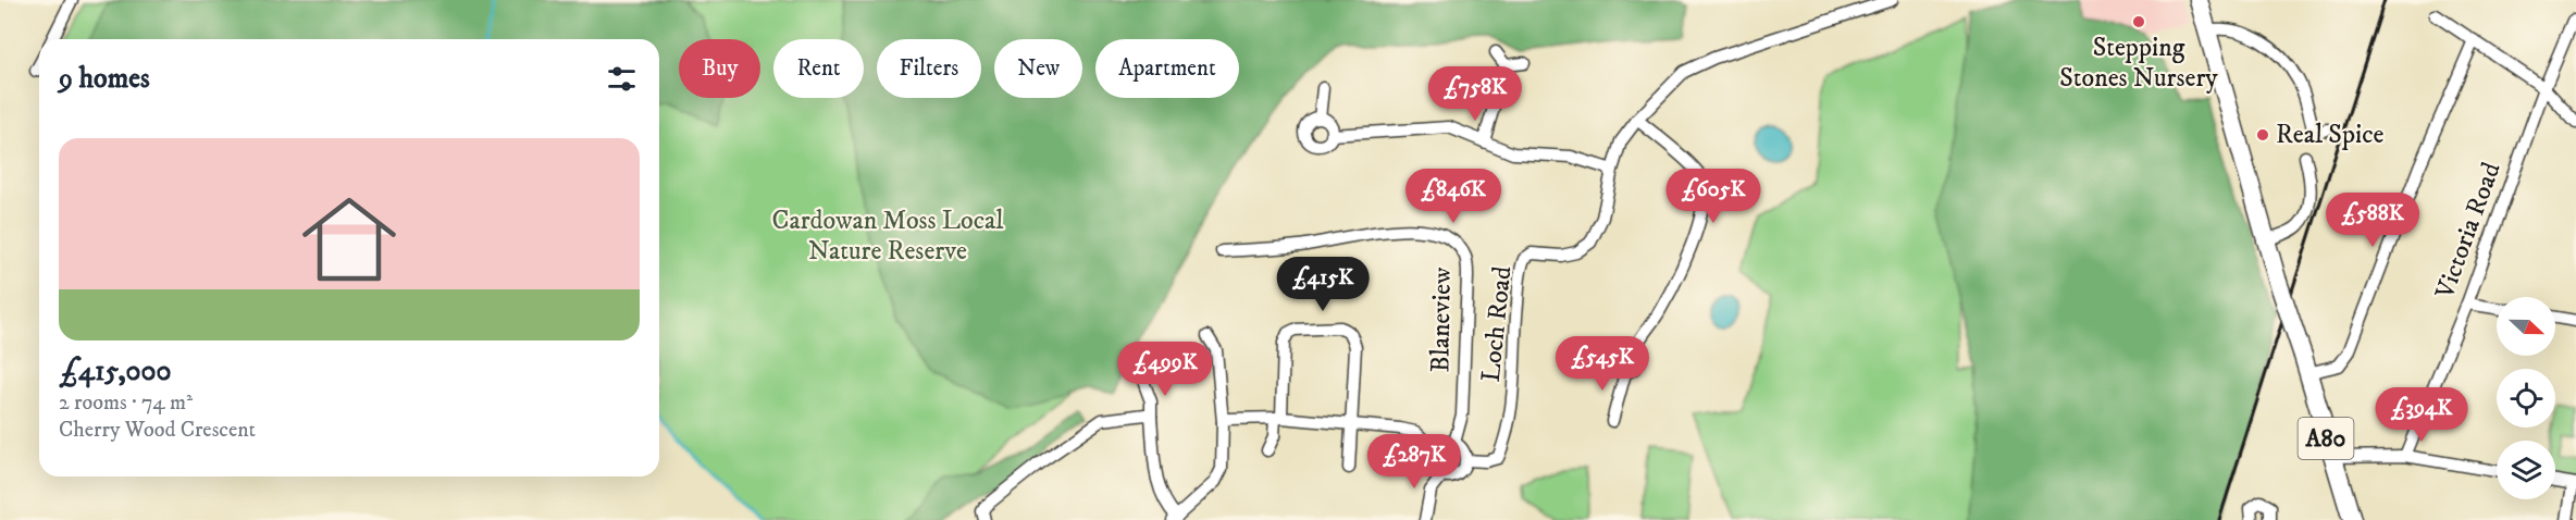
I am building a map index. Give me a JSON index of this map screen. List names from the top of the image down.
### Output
{
  "streets": {
    "main road": ["A80"],
    "street": ["Victoria Road", "Blaneview", "Loch Road"]
  },
  "crossings": [
    ["Blaneview", "Loch Road"]
  ],
  "parks": ["Cardowan Moss Local Nature Reserve"],
  "places": ["Stepping Stones Nursery", "Real Spice"],
  "north": "right",
  "page": {
    "chip": [
      "Buy",
      "Rent",
      "Filters",
      "New",
      "Apartment"
    ],
    "heading": "9 homes",
    "price": [
      "£758K",
      "£846K",
      "£605K",
      "£588K",
      "£415K",
      "£545K",
      "£499K",
      "£394K",
      "£287K"
    ],
    "list": [
      {
        "name": "£415,000",
        "note": "2 rooms · 74 m² · Cherry Wood Crescent"
      }
    ]
  }
}
